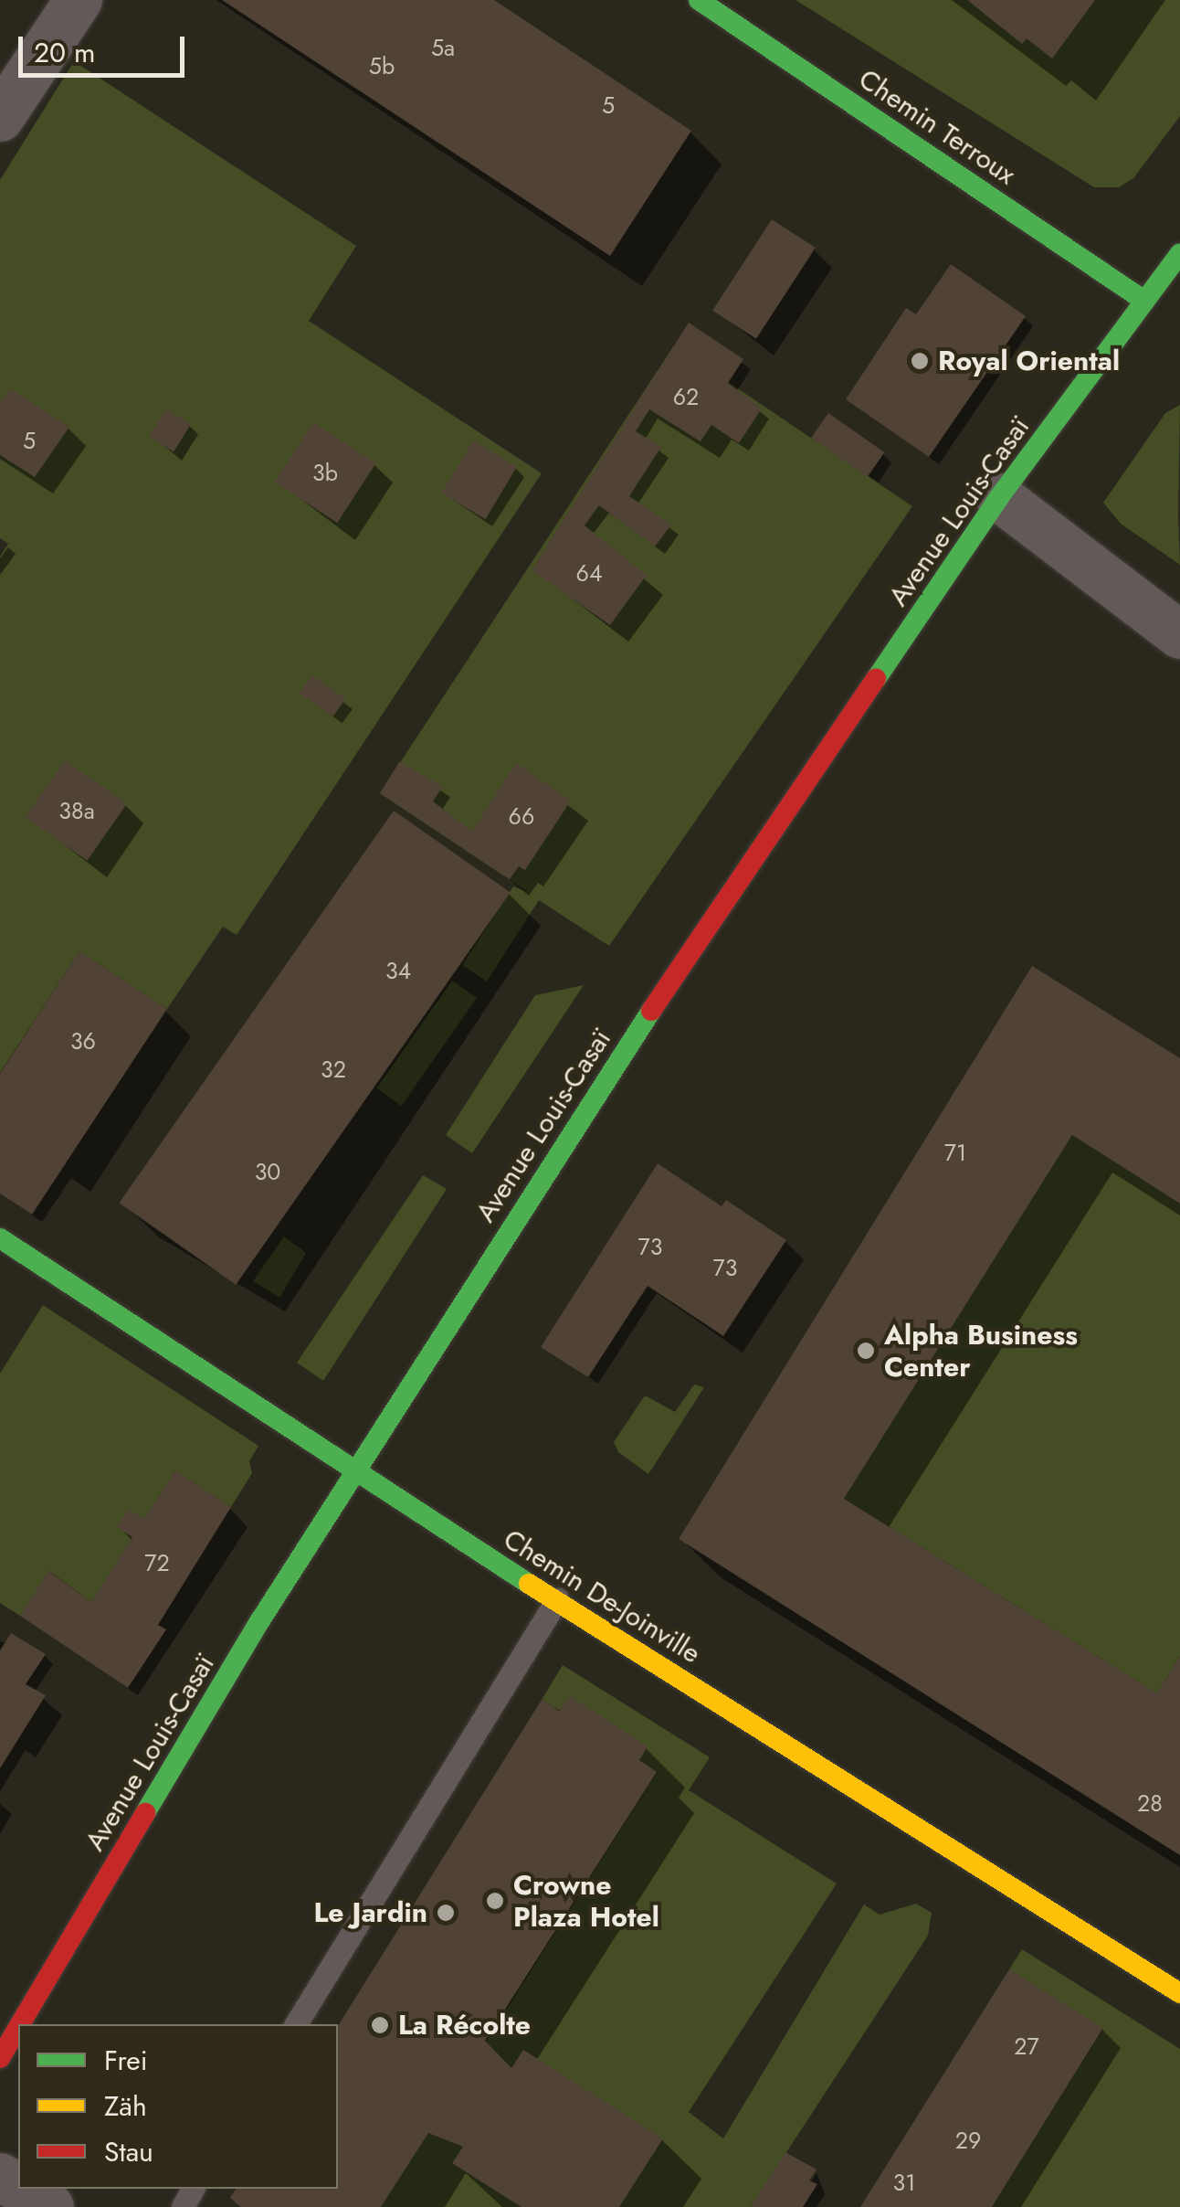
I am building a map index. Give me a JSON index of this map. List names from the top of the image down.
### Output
{
  "streets": {
    "main road": ["Chemin Terroux", "Avenue Louis-Casaï", "Chemin De-Joinville"]
  },
  "crossings": [
    ["Chemin Terroux", "Avenue Louis-Casaï"],
    ["Avenue Louis-Casaï", "Chemin De-Joinville"]
  ],
  "places": [
    "Royal Oriental",
    "Alpha Business Center",
    "Crowne Plaza Hotel",
    "Le Jardin",
    "La Récolte"
  ],
  "house_numbers": [
    "5a",
    "5b",
    "5",
    "62",
    "5",
    "3b",
    "64",
    "38a",
    "66",
    "34",
    "36",
    "32",
    "71",
    "30",
    "73",
    "73",
    "72",
    "28",
    "27",
    "29",
    "31"
  ],
  "legend": ["Frei", "Zäh", "Stau"],
  "scale_bar": "20 m"
}
